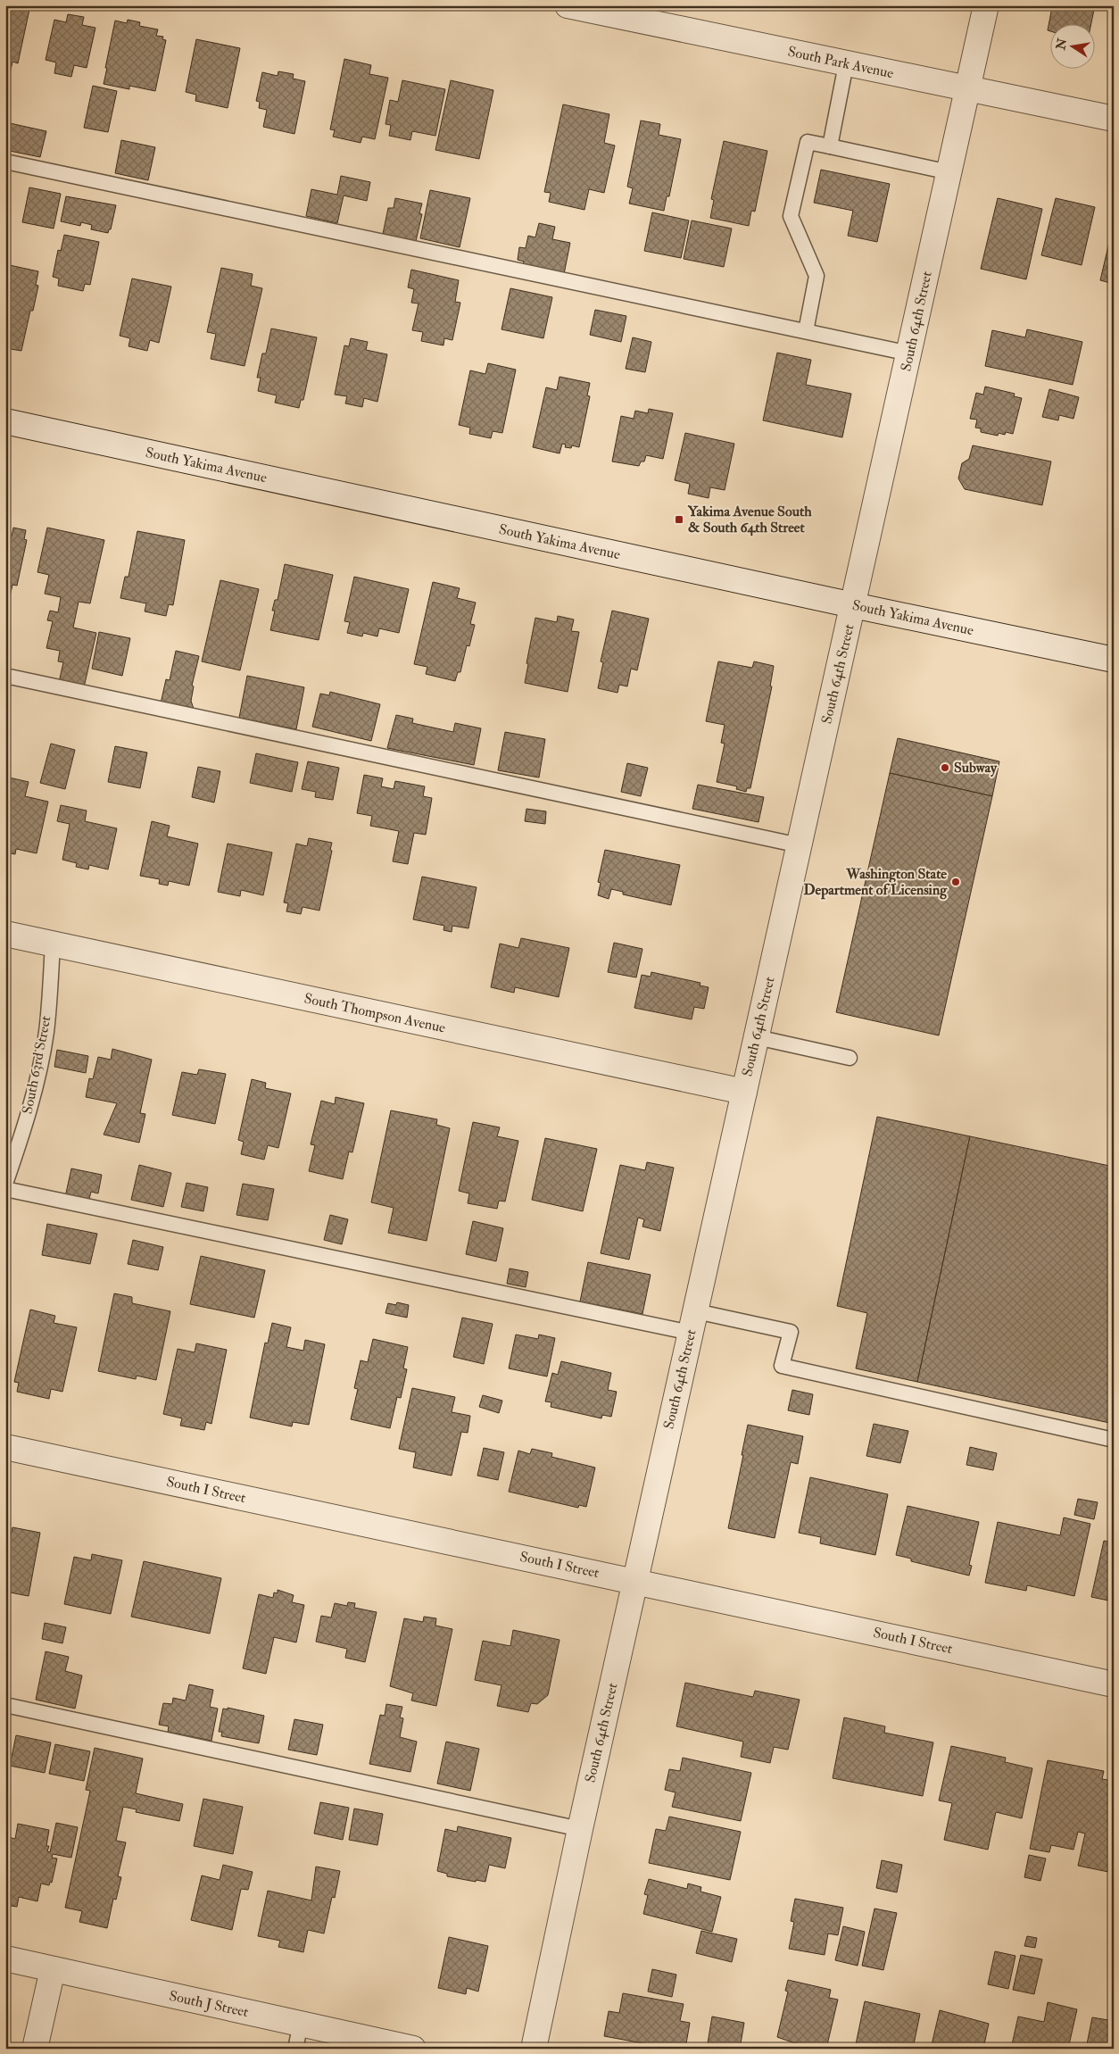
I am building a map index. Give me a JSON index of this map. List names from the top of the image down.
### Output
{
  "streets": {
    "street": [
      "South Park Avenue",
      "South 64th Street",
      "South Yakima Avenue",
      "South Thompson Avenue",
      "South I Street",
      "South J Street"
    ],
    "lane": ["South 63rd Street"]
  },
  "crossings": [
    ["South Park Avenue", "South 64th Street"],
    ["South 64th Street", "South Yakima Avenue"],
    ["South 64th Street", "South Thompson Avenue"],
    ["South 64th Street", "South I Street"],
    ["South Thompson Avenue", "South 63rd Street"]
  ],
  "places": {
    "transit": ["Yakima Avenue South & South 64th Street"],
    "other": ["Subway", "Washington State Department of Licensing"]
  },
  "north": "left"
}
